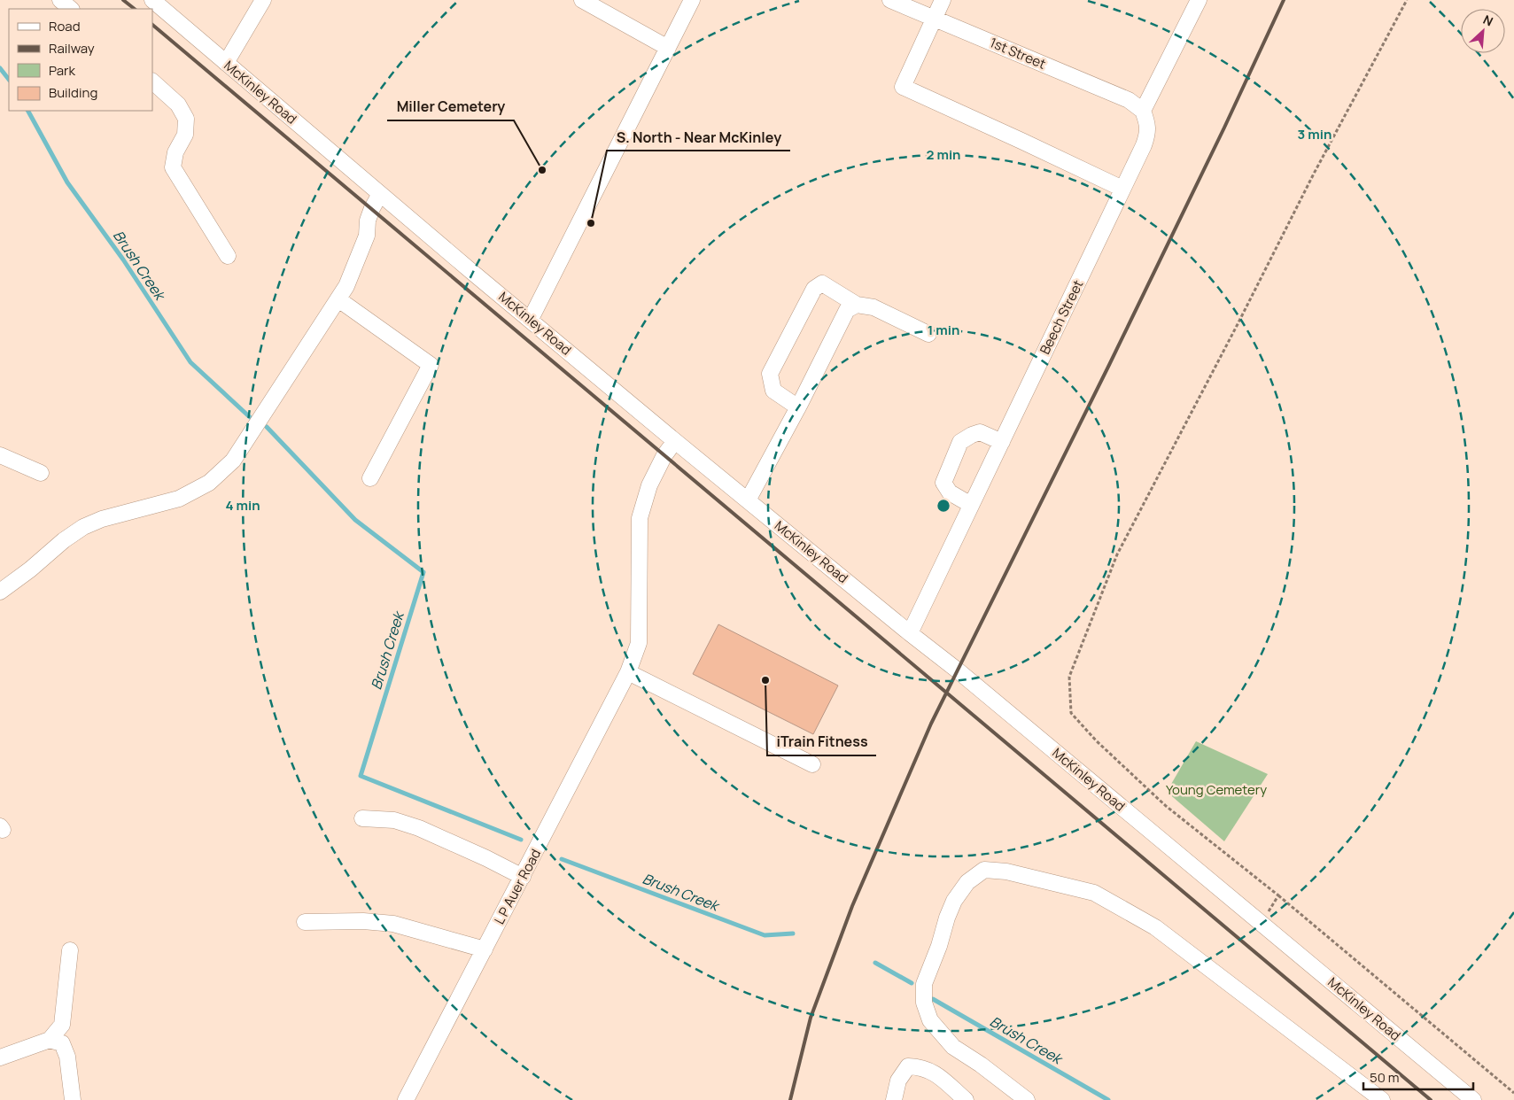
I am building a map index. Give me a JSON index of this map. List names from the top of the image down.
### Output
{
  "streets": {
    "street": [
      "1st Street",
      "McKinley Road",
      "Beech Street",
      "L P Auer Road"
    ]
  },
  "crossings": [
    ["1st Street", "Beech Street"],
    ["McKinley Road", "Beech Street"],
    ["McKinley Road", "L P Auer Road"]
  ],
  "water": ["Brush Creek"],
  "parks": ["Young Cemetery"],
  "places": ["Miller Cemetery", "S. North - Near McKinley", "iTrain Fitness"],
  "legend": [
    "Road",
    "Railway",
    "Park",
    "Building"
  ],
  "scale_bar": "50 m",
  "north": "top right",
  "rings": [
    "3 min",
    "2 min",
    "1 min",
    "4 min"
  ]
}
